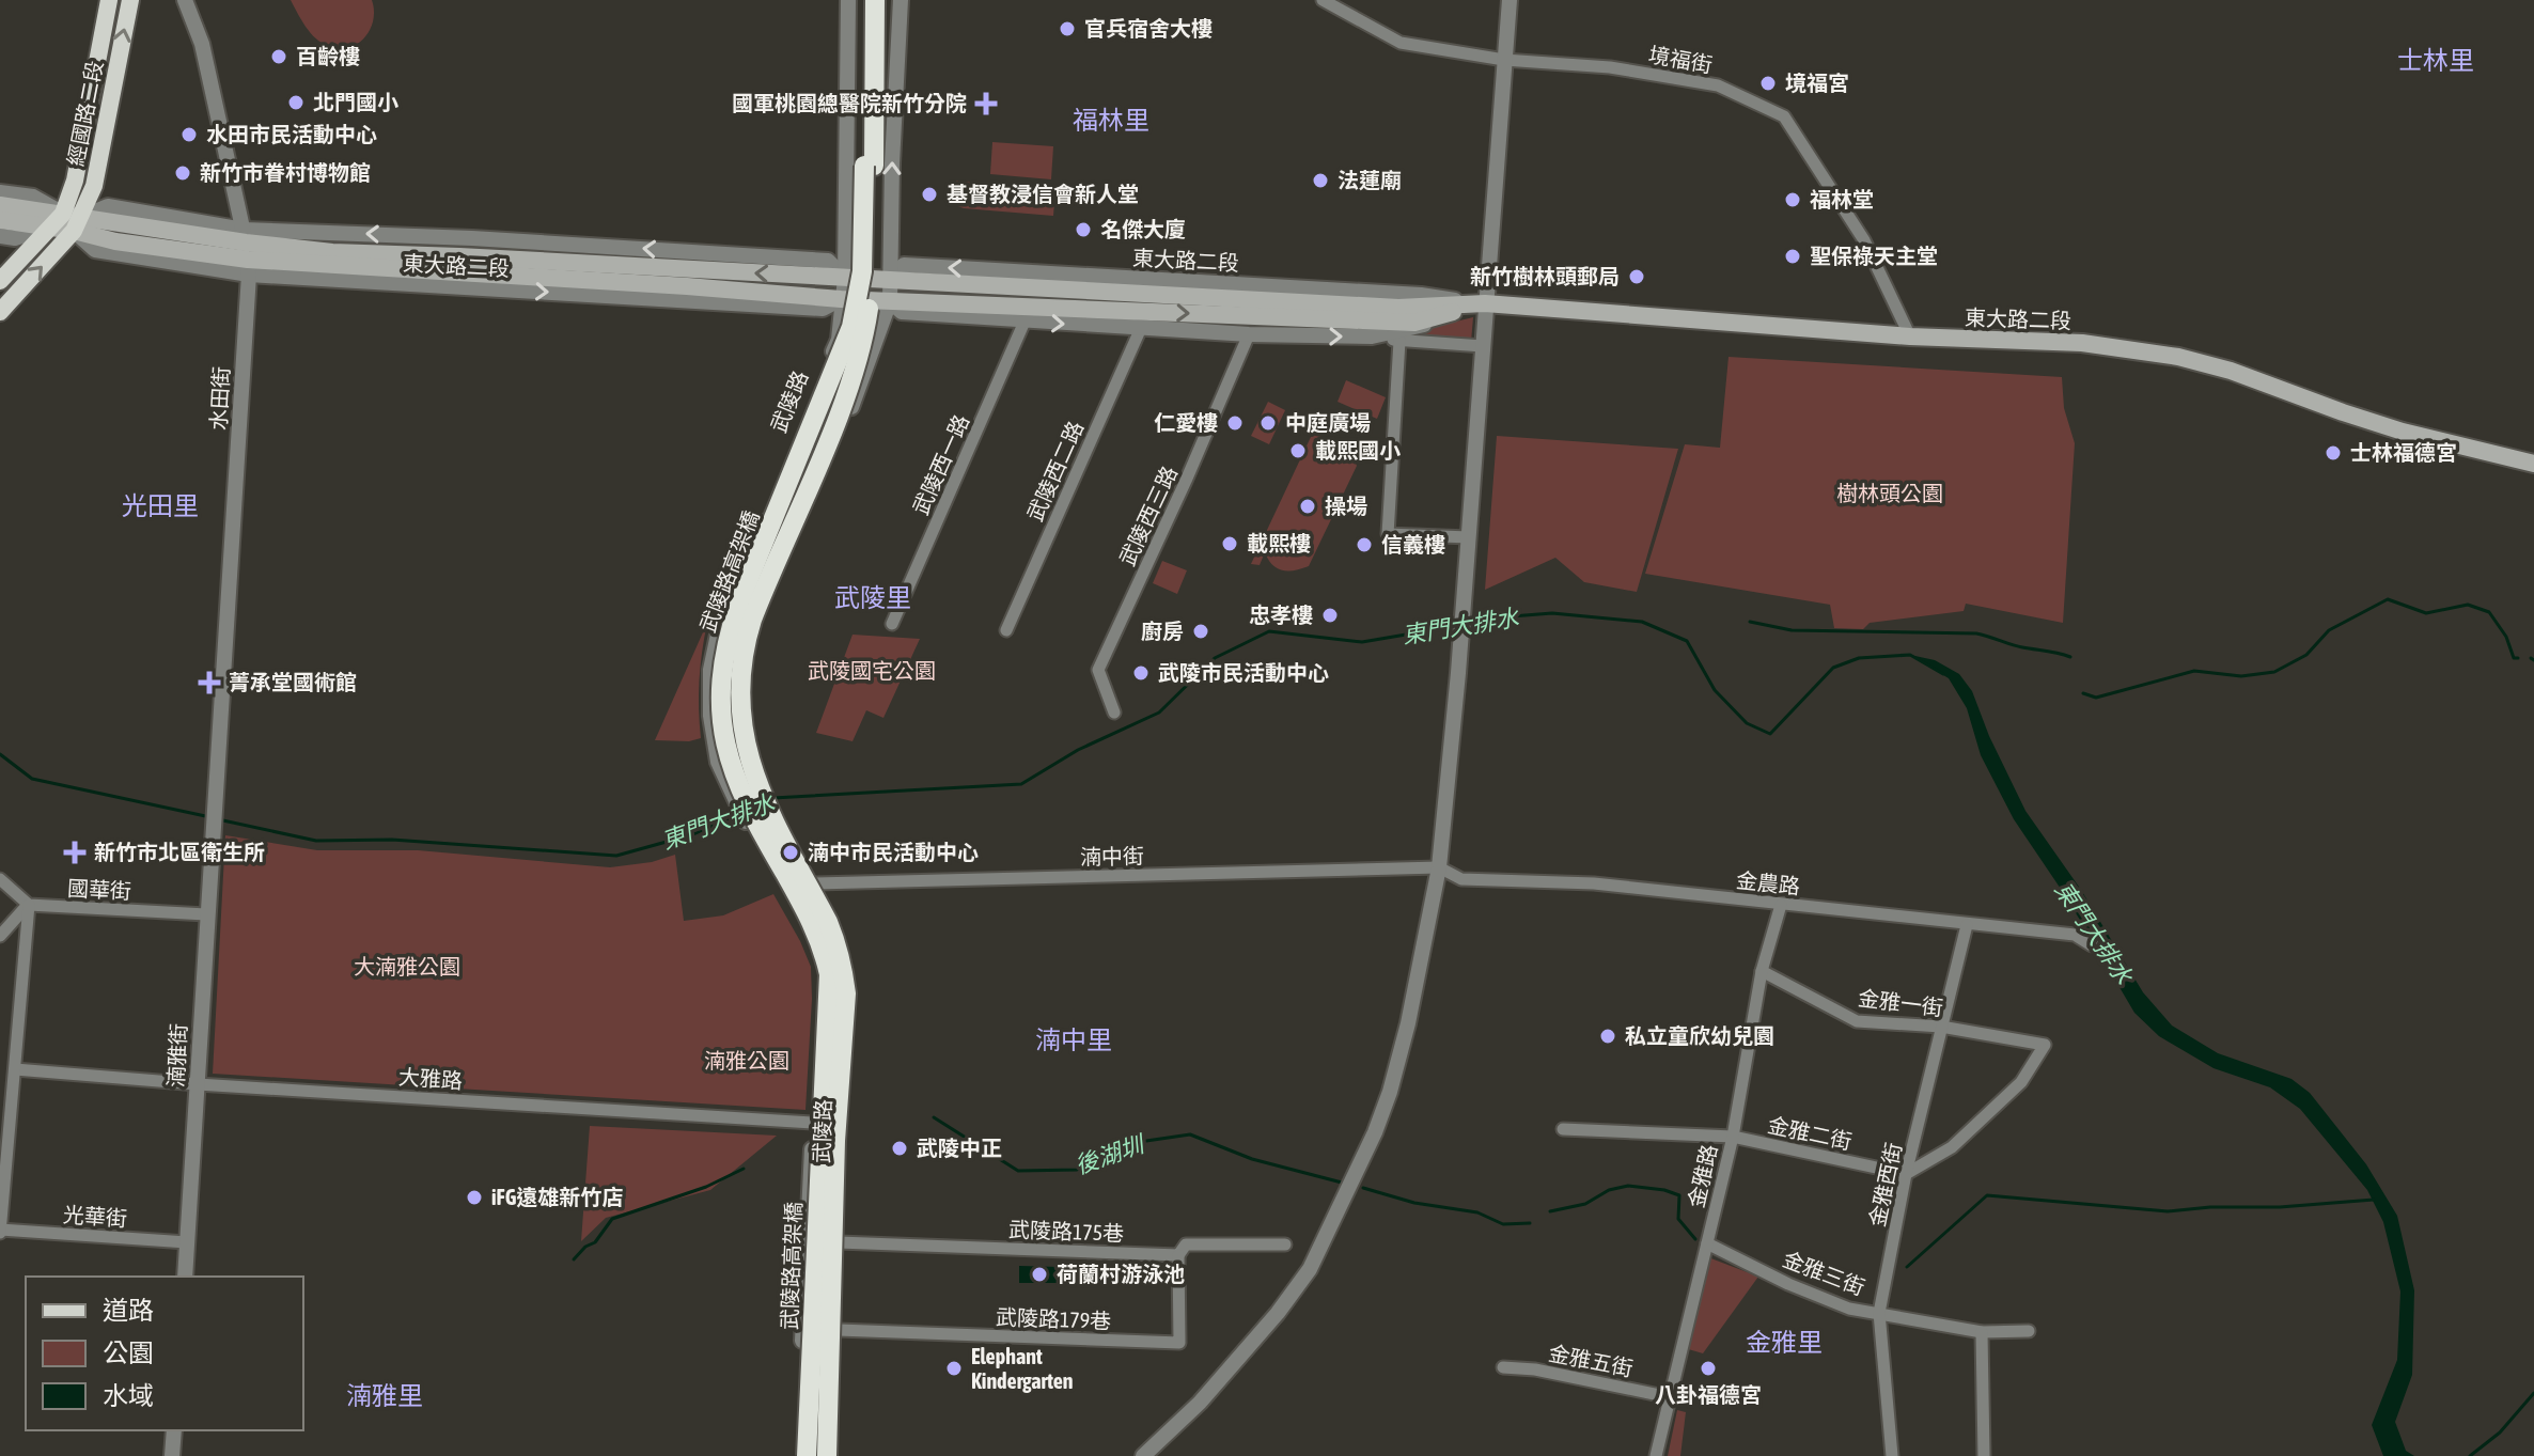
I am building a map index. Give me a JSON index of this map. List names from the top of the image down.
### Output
{
  "streets": {
    "highway": ["武陵路高架橋"],
    "main road": ["經國路二段", "東大路二段"],
    "street": [
      "境福街",
      "水田街",
      "武陵路",
      "武陵西一路",
      "武陵西二路",
      "武陵西三路",
      "湳中街",
      "金農路",
      "國華街",
      "金雅一街",
      "湳雅街",
      "大雅路",
      "金雅二街",
      "金雅路",
      "金雅西街",
      "光華街",
      "武陵路175巷",
      "金雅三街",
      "武陵路179巷",
      "金雅五街"
    ]
  },
  "crossings": [
    ["境福街", "東大路二段"],
    ["經國路二段", "東大路二段"],
    ["東大路二段", "水田街"],
    ["東大路二段", "武陵路"],
    ["東大路二段", "武陵西一路"],
    ["東大路二段", "武陵西二路"],
    ["東大路二段", "武陵西三路"],
    ["水田街", "湳雅街"],
    ["武陵路", "武陵路高架橋"],
    ["武陵路", "湳中街"],
    ["武陵路", "大雅路"],
    ["武陵路", "武陵路175巷"],
    ["武陵路", "武陵路179巷"],
    ["湳中街", "金農路"],
    ["金農路", "金雅路"],
    ["金農路", "金雅西街"],
    ["國華街", "湳雅街"],
    ["金雅一街", "金雅二街"],
    ["金雅一街", "金雅路"],
    ["金雅一街", "金雅西街"],
    ["湳雅街", "大雅路"],
    ["湳雅街", "光華街"],
    ["金雅二街", "金雅路"],
    ["金雅二街", "金雅西街"],
    ["金雅路", "金雅三街"],
    ["金雅路", "金雅五街"],
    ["金雅西街", "金雅三街"],
    ["武陵路175巷", "武陵路179巷"]
  ],
  "districts": [
    "士林里",
    "福林里",
    "光田里",
    "武陵里",
    "湳中里",
    "金雅里",
    "湳雅里"
  ],
  "water": ["東門大排水", "後湖圳"],
  "parks": [
    "樹林頭公園",
    "武陵國宅公園",
    "大湳雅公園",
    "湳雅公園"
  ],
  "places": {
    "other": [
      "官兵宿舍大樓",
      "百齡樓",
      "境福宮",
      "北門國小",
      "水田市民活動中心",
      "新竹市眷村博物館",
      "法蓮廟",
      "基督教浸信會新人堂",
      "福林堂",
      "名傑大廈",
      "聖保祿天主堂",
      "新竹樹林頭郵局",
      "仁愛樓",
      "中庭廣場",
      "載熙國小",
      "士林福德宮",
      "操場",
      "載熙樓",
      "信義樓",
      "忠孝樓",
      "廚房",
      "武陵市民活動中心",
      "湳中市民活動中心",
      "私立童欣幼兒園",
      "武陵中正",
      "iFG遠雄新竹店",
      "荷蘭村游泳池",
      "Elephant Kindergarten",
      "八卦福德宮"
    ],
    "health": ["國軍桃園總醫院新竹分院", "菁承堂國術館", "新竹市北區衛生所"]
  },
  "legend": ["道路", "公園", "水域"]
}
